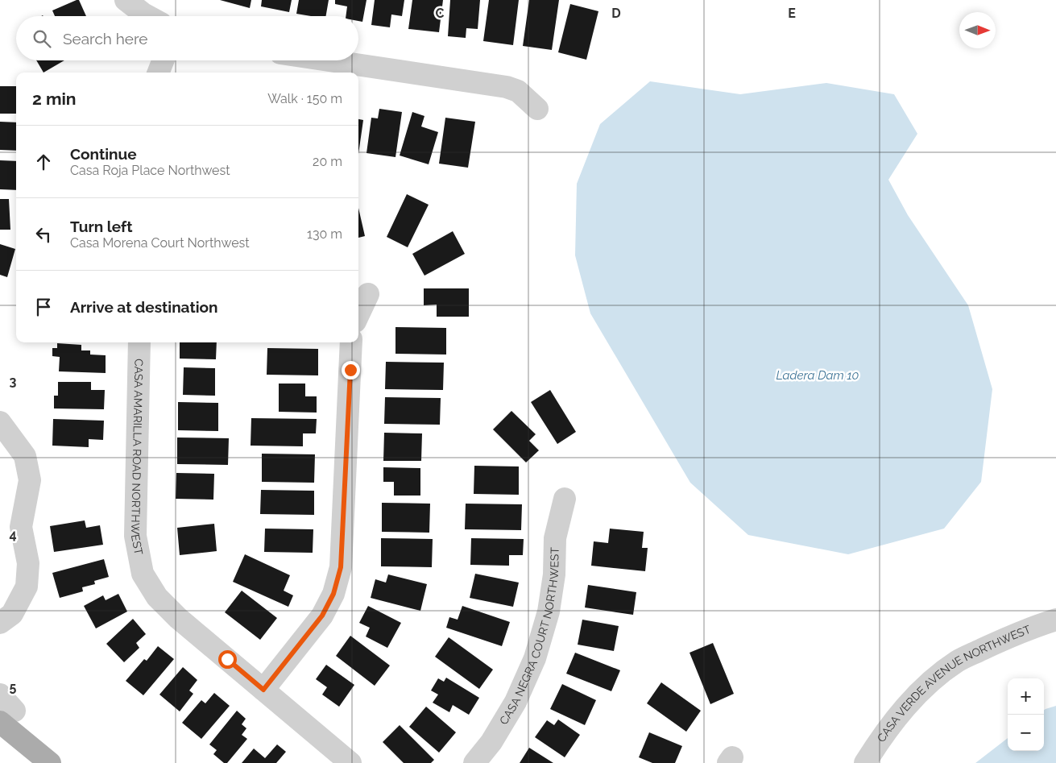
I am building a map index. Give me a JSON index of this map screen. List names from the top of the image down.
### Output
{
  "streets": {
    "street": ["CASA AMARILLA ROAD NORTHWEST", "CASA NEGRA COURT NORTHWEST", "CASA VERDE AVENUE NORTHWEST"]
  },
  "water": ["Ladera Dam 10"],
  "north": "right",
  "page": {
    "search": "Search here",
    "heading": ["2 min", "Walk · 150 m"],
    "list": [
      ["Continue", "Casa Roja Place Northwest", "20 m"],
      ["Turn left", "Casa Morena Court Northwest", "130 m"],
      "Arrive at destination"
    ],
    "map_buttons": ["+", "−"]
  },
  "grid": {
    "columns": ["C", "D", "E"],
    "rows": ["3", "4", "5"]
  }
}
